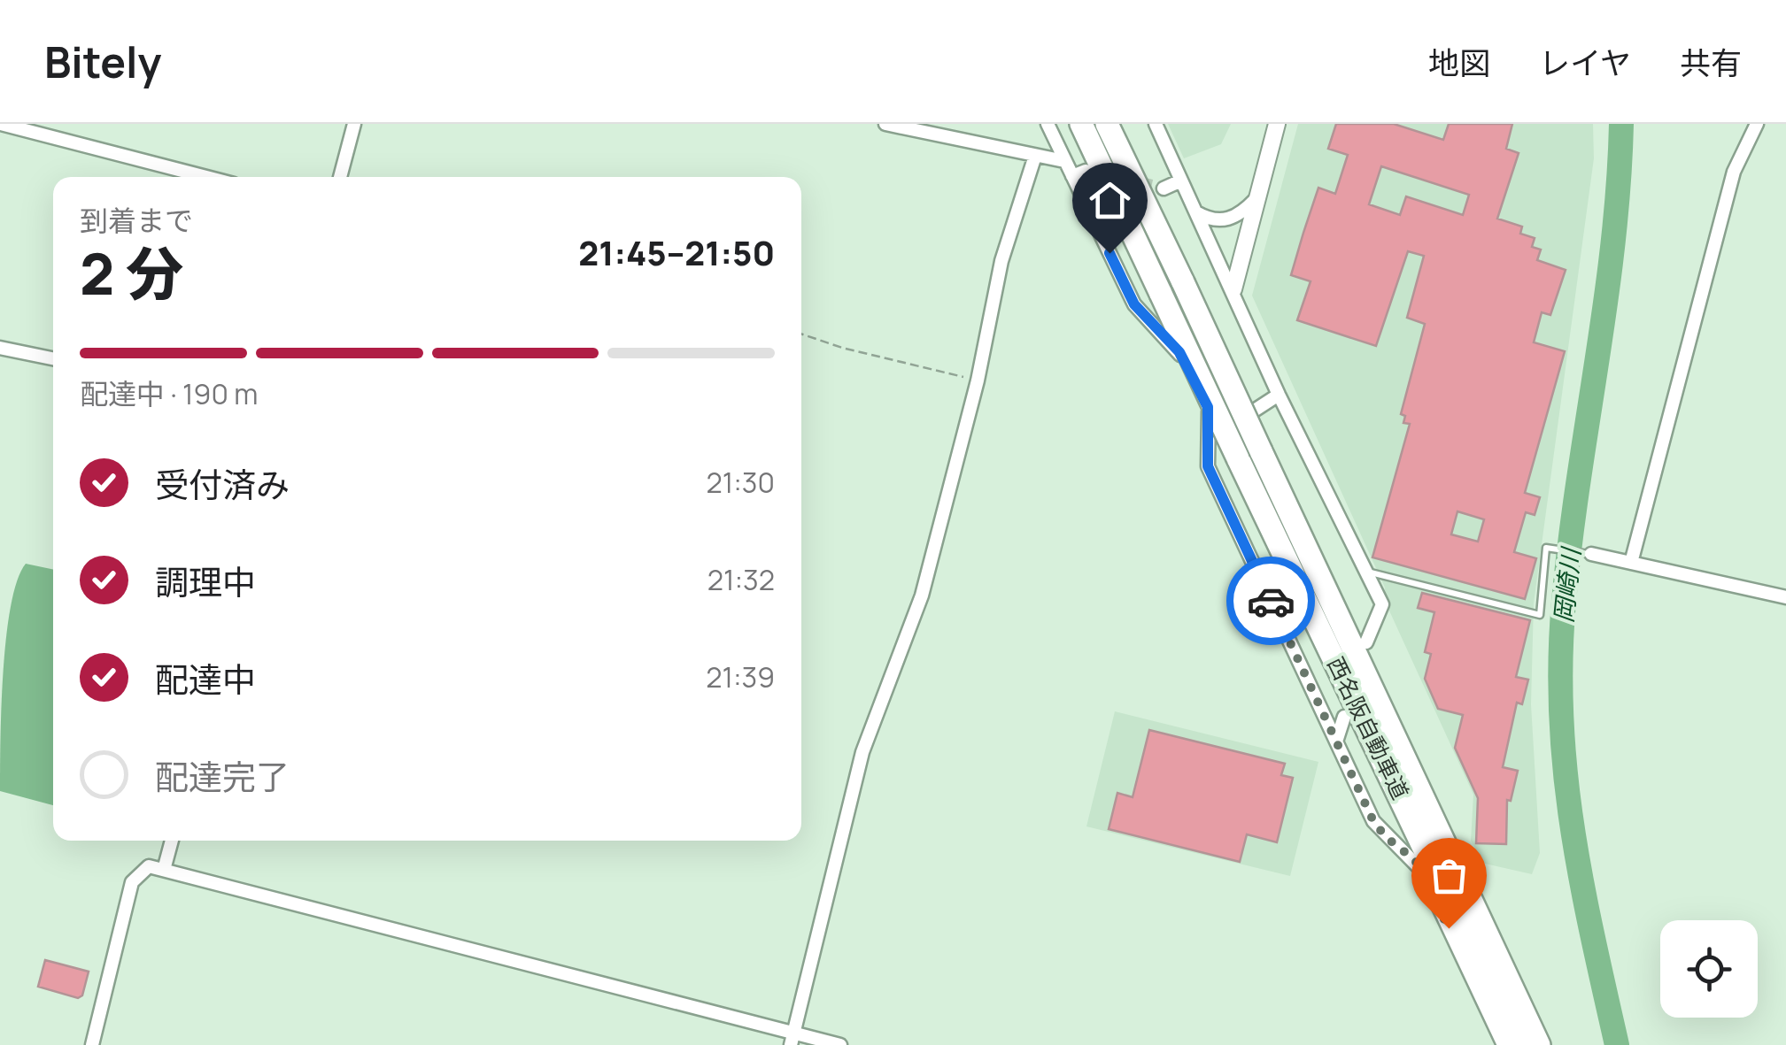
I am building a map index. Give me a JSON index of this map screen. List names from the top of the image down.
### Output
{
  "streets": {
    "highway": ["西名阪自動車道"]
  },
  "water": ["岡崎川"],
  "page": {
    "header": "Bitely",
    "nav": ["地図", "レイヤ", "共有"],
    "heading": ["2 分", "到着まで", "21:45–21:50"],
    "bar": "配達中 · 190 m",
    "list": [
      ["受付済み", "21:30"],
      ["調理中", "21:32"],
      ["配達中", "21:39"],
      "配達完了"
    ]
  }
}
